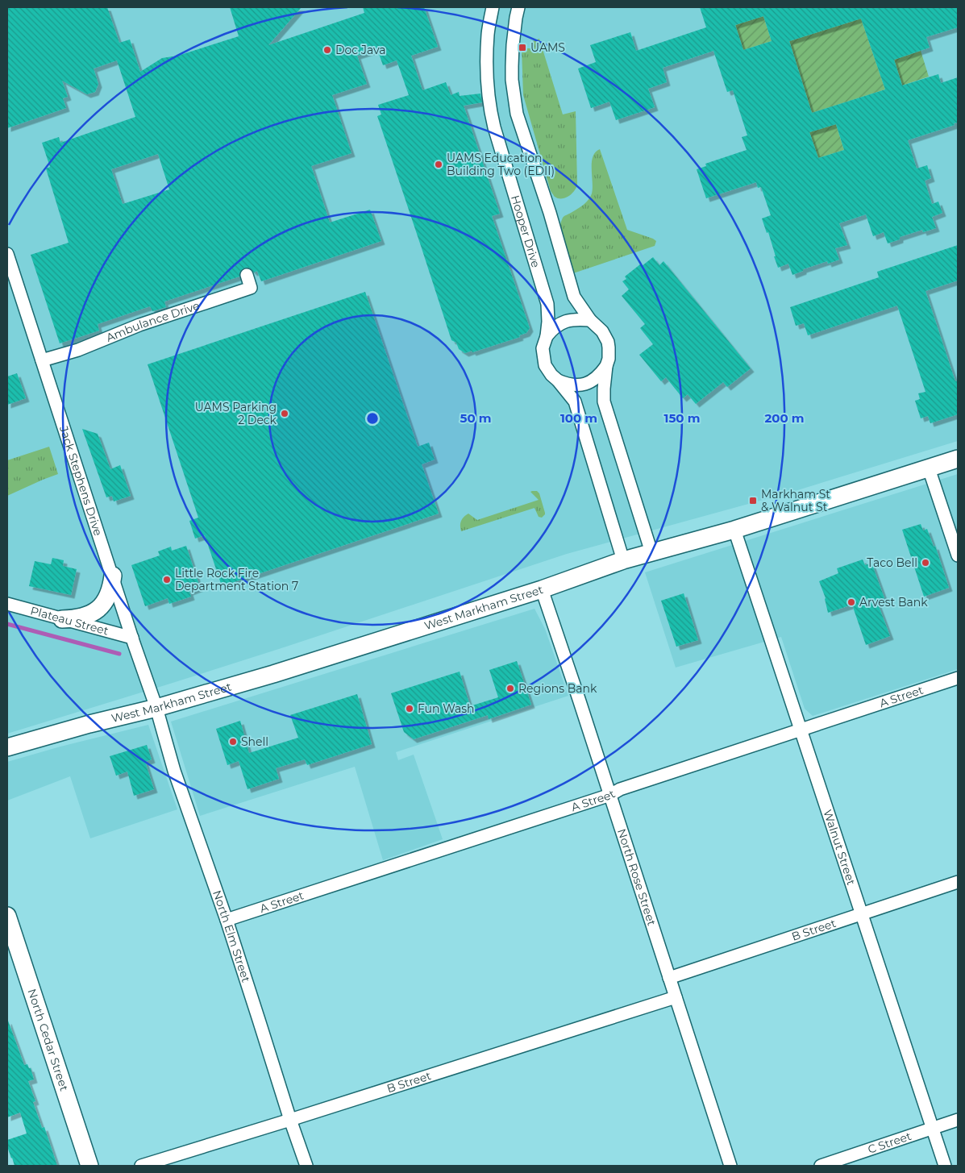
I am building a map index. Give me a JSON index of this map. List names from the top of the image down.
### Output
{
  "streets": {
    "main road": ["West Markham Street", "North Cedar Street"],
    "street": [
      "Hooper Drive",
      "Ambulance Drive",
      "Jack Stephens Drive",
      "Plateau Street",
      "A Street",
      "Walnut Street",
      "North Rose Street",
      "B Street",
      "North Elm Street",
      "C Street"
    ]
  },
  "crossings": [
    ["Hooper Drive", "West Markham Street"],
    ["Ambulance Drive", "Jack Stephens Drive"],
    ["Jack Stephens Drive", "West Markham Street"],
    ["Jack Stephens Drive", "Plateau Street"],
    ["Jack Stephens Drive", "North Elm Street"],
    ["West Markham Street", "Walnut Street"],
    ["West Markham Street", "North Rose Street"],
    ["West Markham Street", "North Elm Street"],
    ["A Street", "Walnut Street"],
    ["A Street", "North Rose Street"],
    ["A Street", "North Elm Street"],
    ["Walnut Street", "B Street"],
    ["Walnut Street", "C Street"],
    ["North Rose Street", "B Street"],
    ["B Street", "North Elm Street"]
  ],
  "places": {
    "transit": ["UAMS", "Markham St & Walnut St"],
    "other": [
      "Doc Java",
      "UAMS Education Building Two (EDII)",
      "UAMS Parking 2 Deck",
      "Taco Bell",
      "Little Rock Fire Department Station 7",
      "Arvest Bank",
      "Regions Bank",
      "Fun Wash",
      "Shell"
    ]
  },
  "rings": [
    "50 m",
    "100 m",
    "150 m",
    "200 m"
  ]
}
